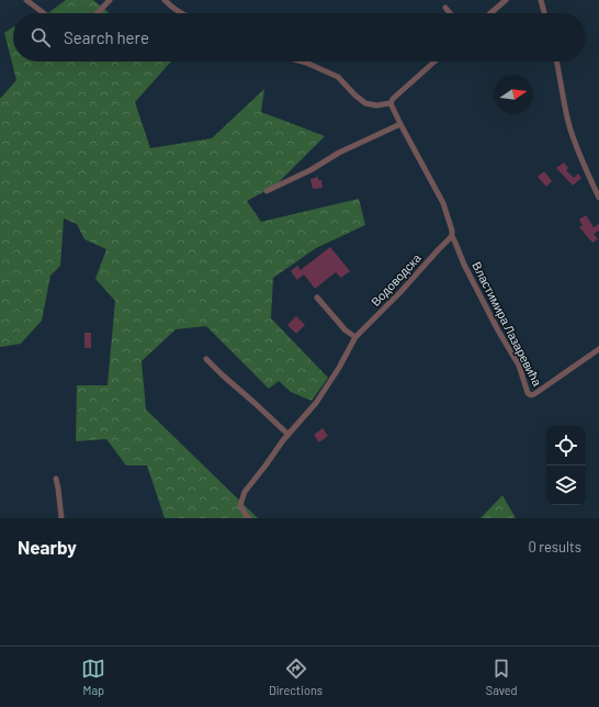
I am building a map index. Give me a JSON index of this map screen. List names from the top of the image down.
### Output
{
  "streets": {
    "street": ["Водоводска", "Властимира Лазаревића"]
  },
  "crossings": [
    ["Водоводска", "Властимира Лазаревића"]
  ],
  "north": "right",
  "page": {
    "search": "Search here",
    "heading": ["Nearby", "0 results"],
    "nav": ["Map", "Directions", "Saved"]
  }
}
